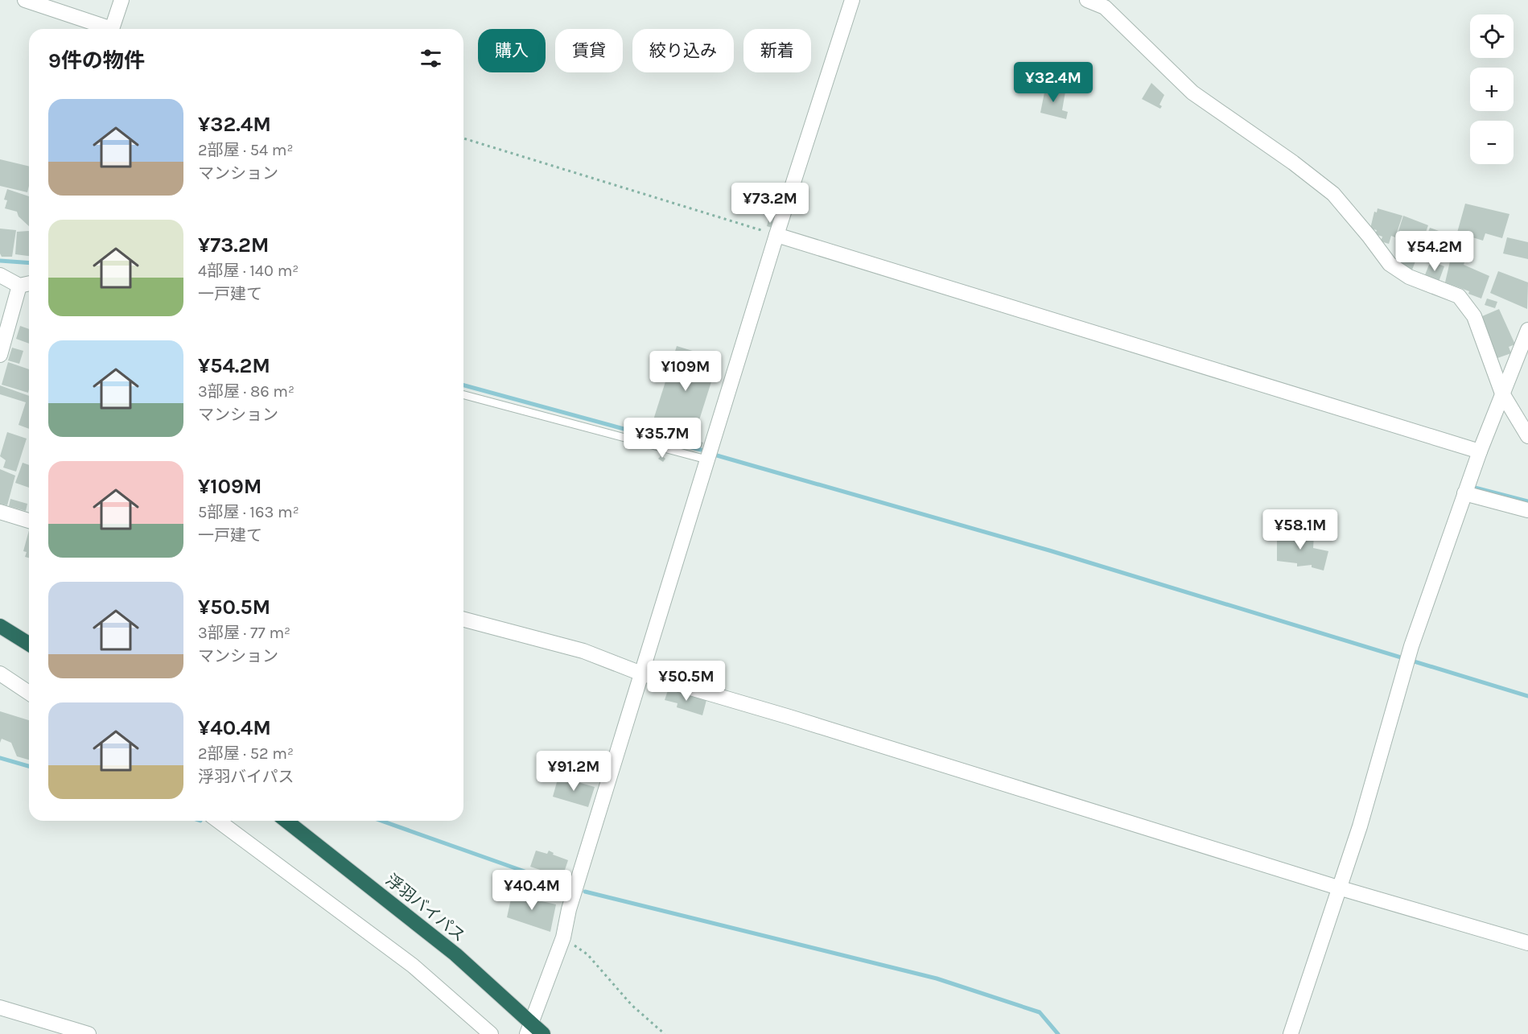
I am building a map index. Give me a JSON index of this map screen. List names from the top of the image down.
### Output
{
  "streets": {
    "highway": ["浮羽バイパス"]
  },
  "page": {
    "map_buttons": ["+", "−"],
    "chip": [
      "購入",
      "賃貸",
      "絞り込み",
      "新着"
    ],
    "heading": "9件の物件",
    "price": [
      "¥32.4M",
      "¥73.2M",
      "¥54.2M",
      "¥109M",
      "¥35.7M",
      "¥58.1M",
      "¥50.5M",
      "¥91.2M",
      "¥40.4M"
    ],
    "list": [
      {
        "name": "¥32.4M",
        "note": "2部屋 · 54 m² · マンション"
      },
      {
        "name": "¥73.2M",
        "note": "4部屋 · 140 m² · 一戸建て"
      },
      {
        "name": "¥54.2M",
        "note": "3部屋 · 86 m² · マンション"
      },
      {
        "name": "¥109M",
        "note": "5部屋 · 163 m² · 一戸建て"
      },
      {
        "name": "¥50.5M",
        "note": "3部屋 · 77 m² · マンション"
      },
      {
        "name": "¥40.4M",
        "note": "2部屋 · 52 m² · 浮羽バイパス"
      }
    ]
  }
}
